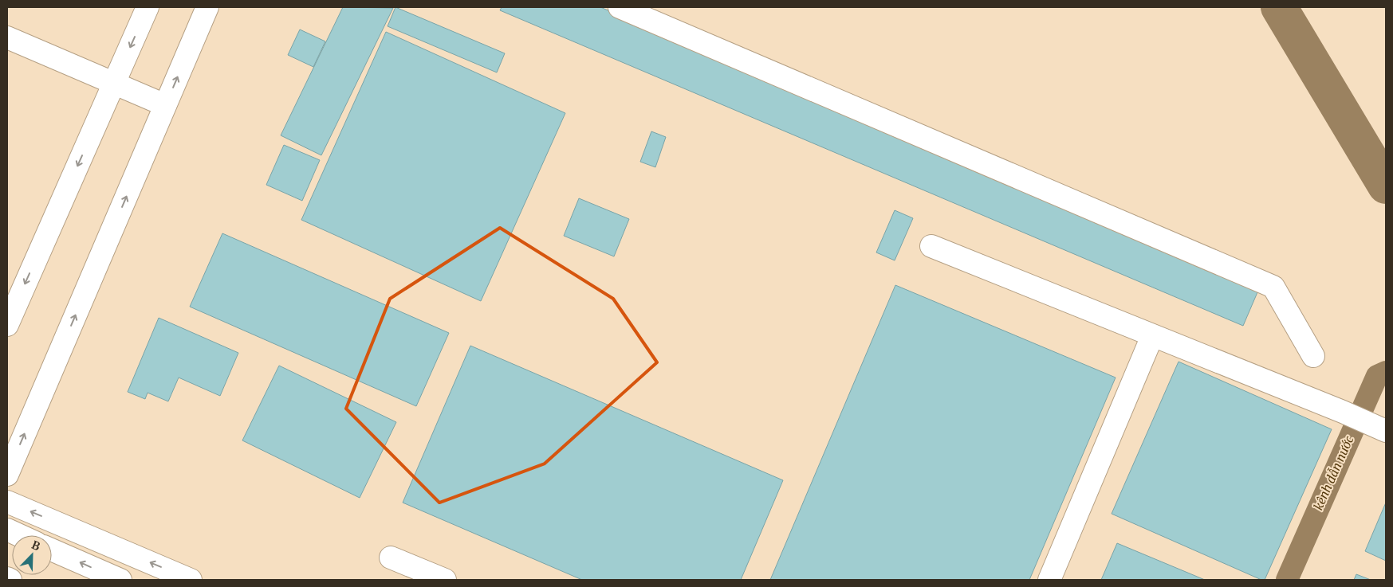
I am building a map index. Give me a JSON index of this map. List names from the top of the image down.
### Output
{
  "water": ["kênh dẫn nước"],
  "north": "top right"
}
